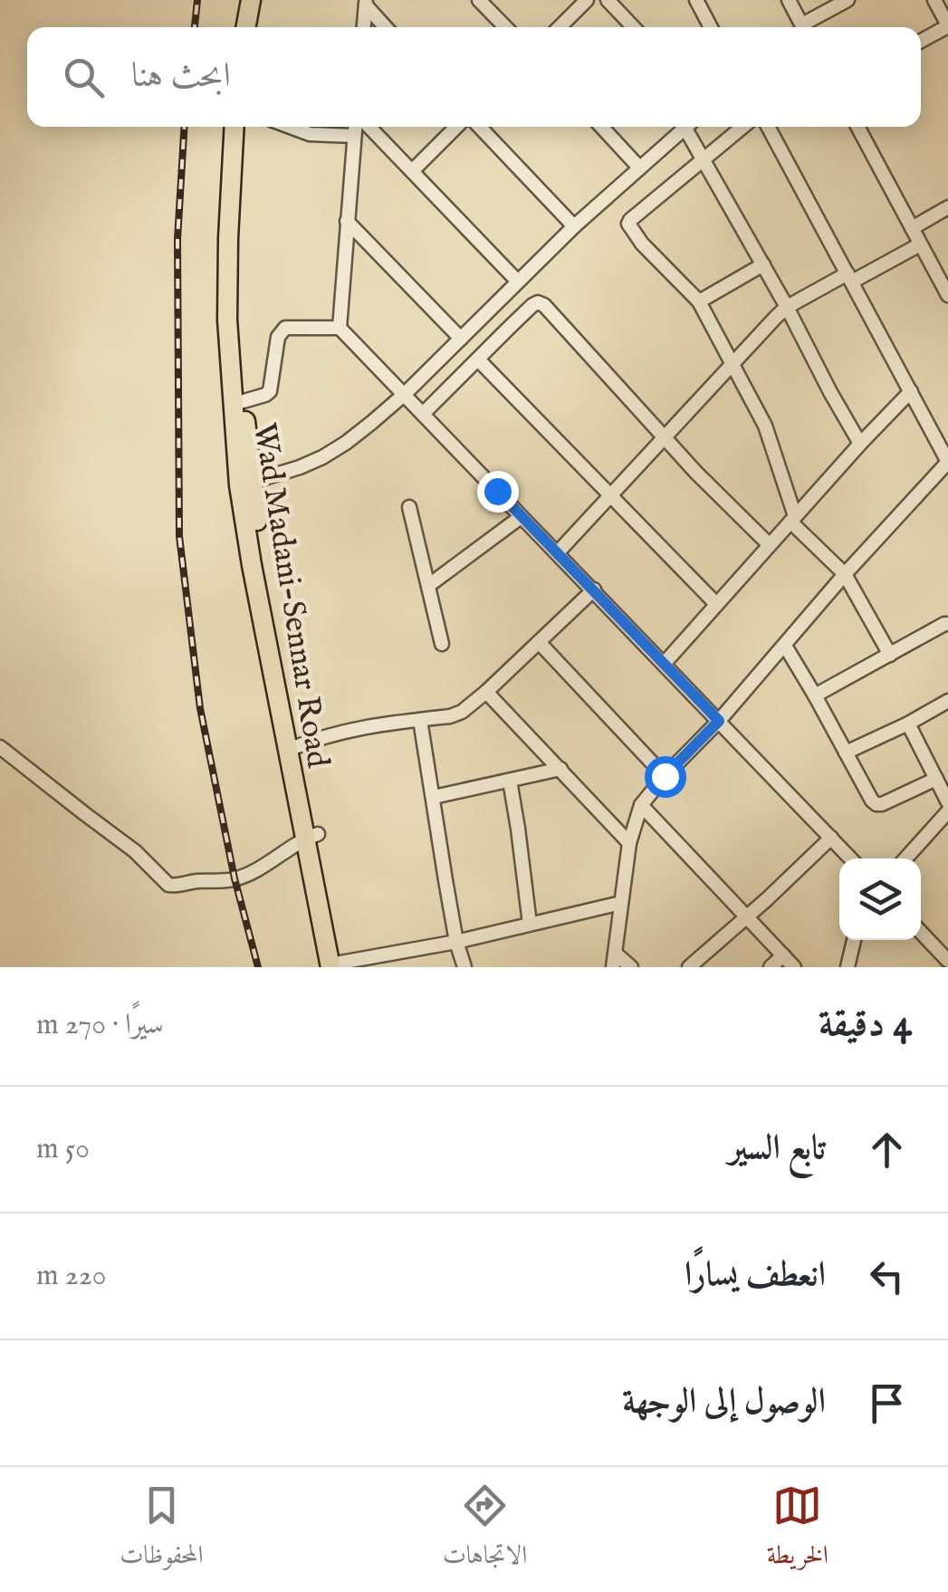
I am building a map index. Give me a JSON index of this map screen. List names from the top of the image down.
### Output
{
  "streets": {
    "highway": ["Wad Madani-Sennar Road"]
  },
  "page": {
    "search": "ابحث هنا",
    "heading": ["4 دقيقة", "سيرًا · 270 m"],
    "list": [
      ["تابع السير", "50 m"],
      ["انعطف يسارًا", "220 m"],
      "الوصول إلى الوجهة"
    ],
    "nav": ["الخريطة", "الاتجاهات", "المحفوظات"]
  }
}
